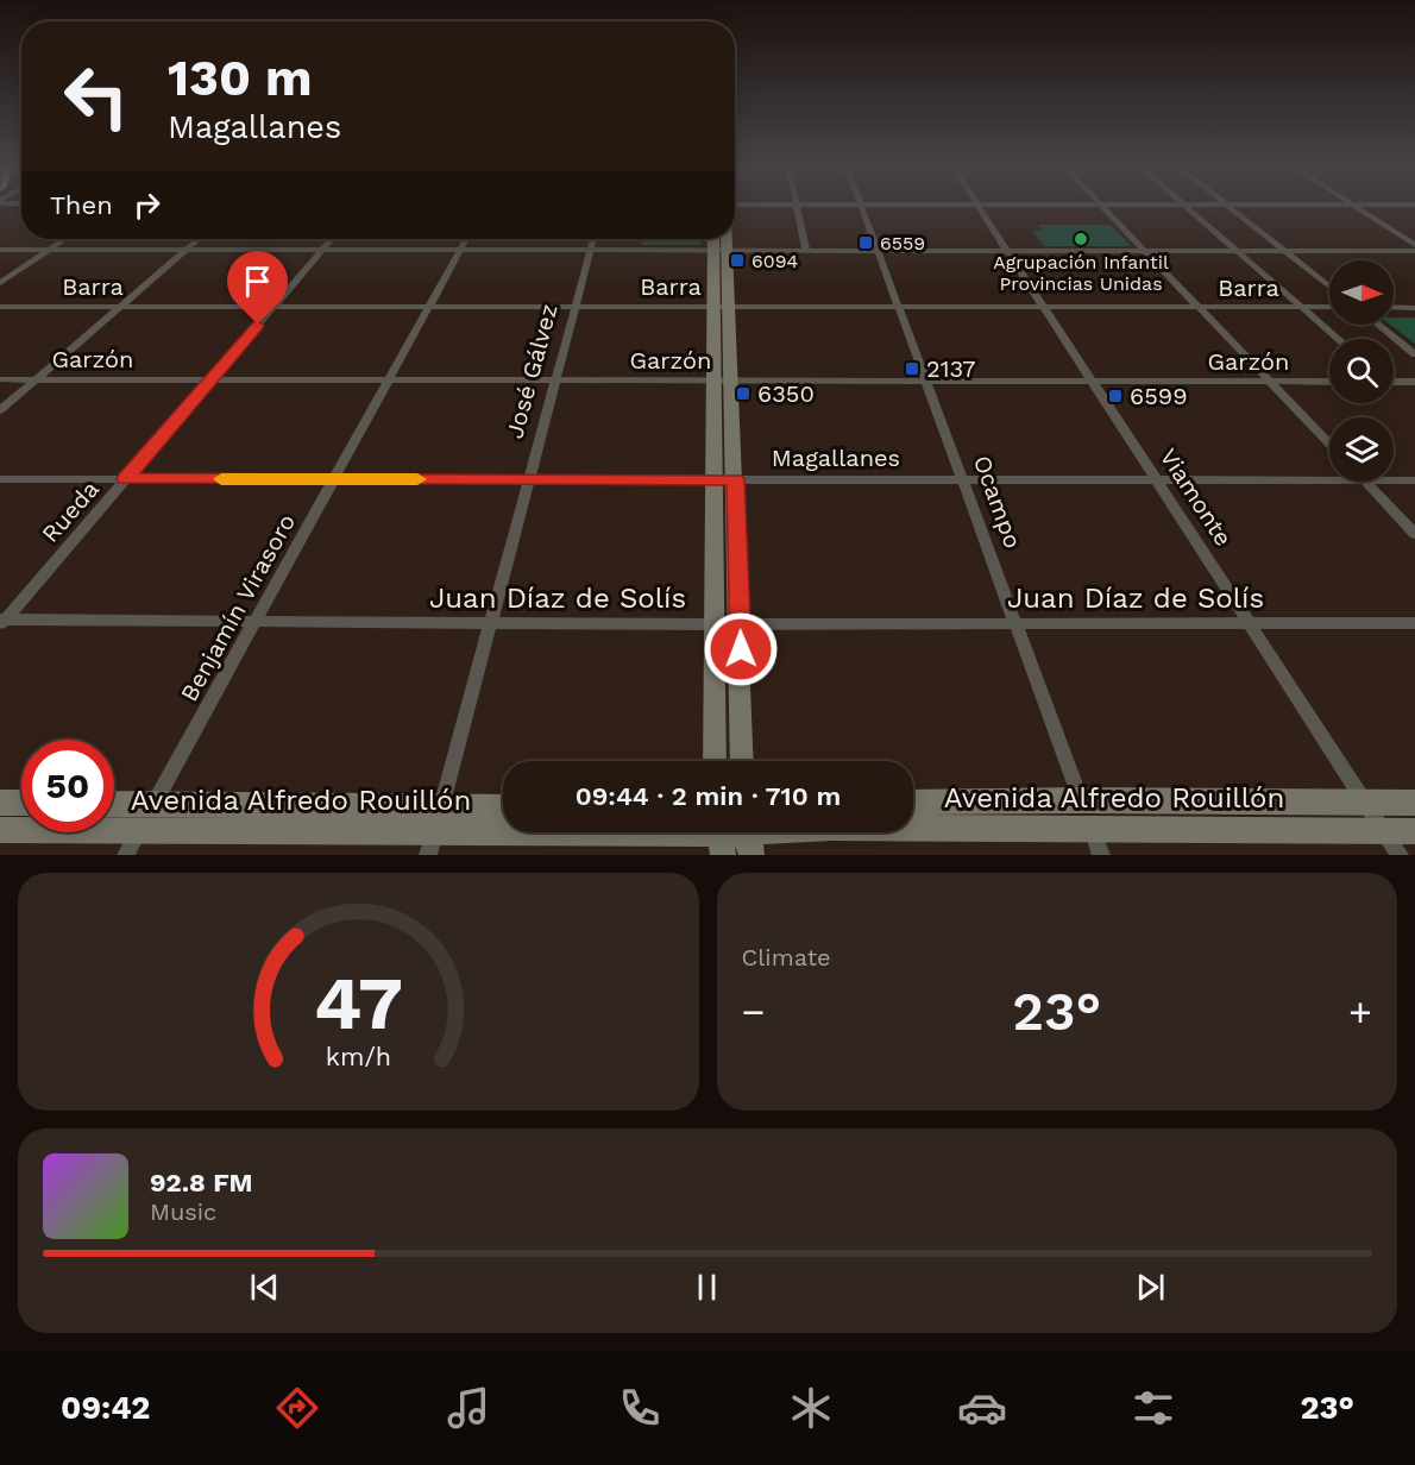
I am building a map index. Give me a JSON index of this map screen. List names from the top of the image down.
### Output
{
  "streets": {
    "main road": ["Avenida Alfredo Rouillón"],
    "street": [
      "Barra",
      "Garzón",
      "José Gálvez",
      "Magallanes",
      "Viamonte",
      "Ocampo",
      "Rueda",
      "Juan Díaz de Solís",
      "Benjamín Virasoro"
    ]
  },
  "crossings": [
    ["Barra", "José Gálvez"],
    ["Barra", "Viamonte"],
    ["Barra", "Ocampo"],
    ["Barra", "Rueda"],
    ["Barra", "Benjamín Virasoro"],
    ["Garzón", "José Gálvez"],
    ["Garzón", "Viamonte"],
    ["Garzón", "Ocampo"],
    ["Garzón", "Rueda"],
    ["Garzón", "Benjamín Virasoro"],
    ["José Gálvez", "Magallanes"],
    ["José Gálvez", "Juan Díaz de Solís"],
    ["José Gálvez", "Avenida Alfredo Rouillón"],
    ["Magallanes", "Viamonte"],
    ["Magallanes", "Ocampo"],
    ["Magallanes", "Rueda"],
    ["Magallanes", "Benjamín Virasoro"],
    ["Viamonte", "Juan Díaz de Solís"],
    ["Viamonte", "Avenida Alfredo Rouillón"],
    ["Ocampo", "Juan Díaz de Solís"],
    ["Ocampo", "Avenida Alfredo Rouillón"],
    ["Rueda", "Juan Díaz de Solís"],
    ["Juan Díaz de Solís", "Benjamín Virasoro"],
    ["Benjamín Virasoro", "Avenida Alfredo Rouillón"]
  ],
  "places": {
    "other": ["Agrupación Infantil Provincias Unidas"],
    "transit": [
      "6559",
      "6094",
      "2137",
      "6350",
      "6599"
    ]
  },
  "north": "right",
  "page": {
    "turn": ["130 m", "Magallanes"],
    "then": "Then",
    "limit": "50",
    "trip": "09:44 · 2 min · 710 m",
    "tile": "Climate",
    "heat": ["−", "23°", "+"],
    "song": ["92.8 FM", "Music"],
    "tabs": ["09:42", "23°"],
    "gauge": ["47", "km/h"]
  }
}
